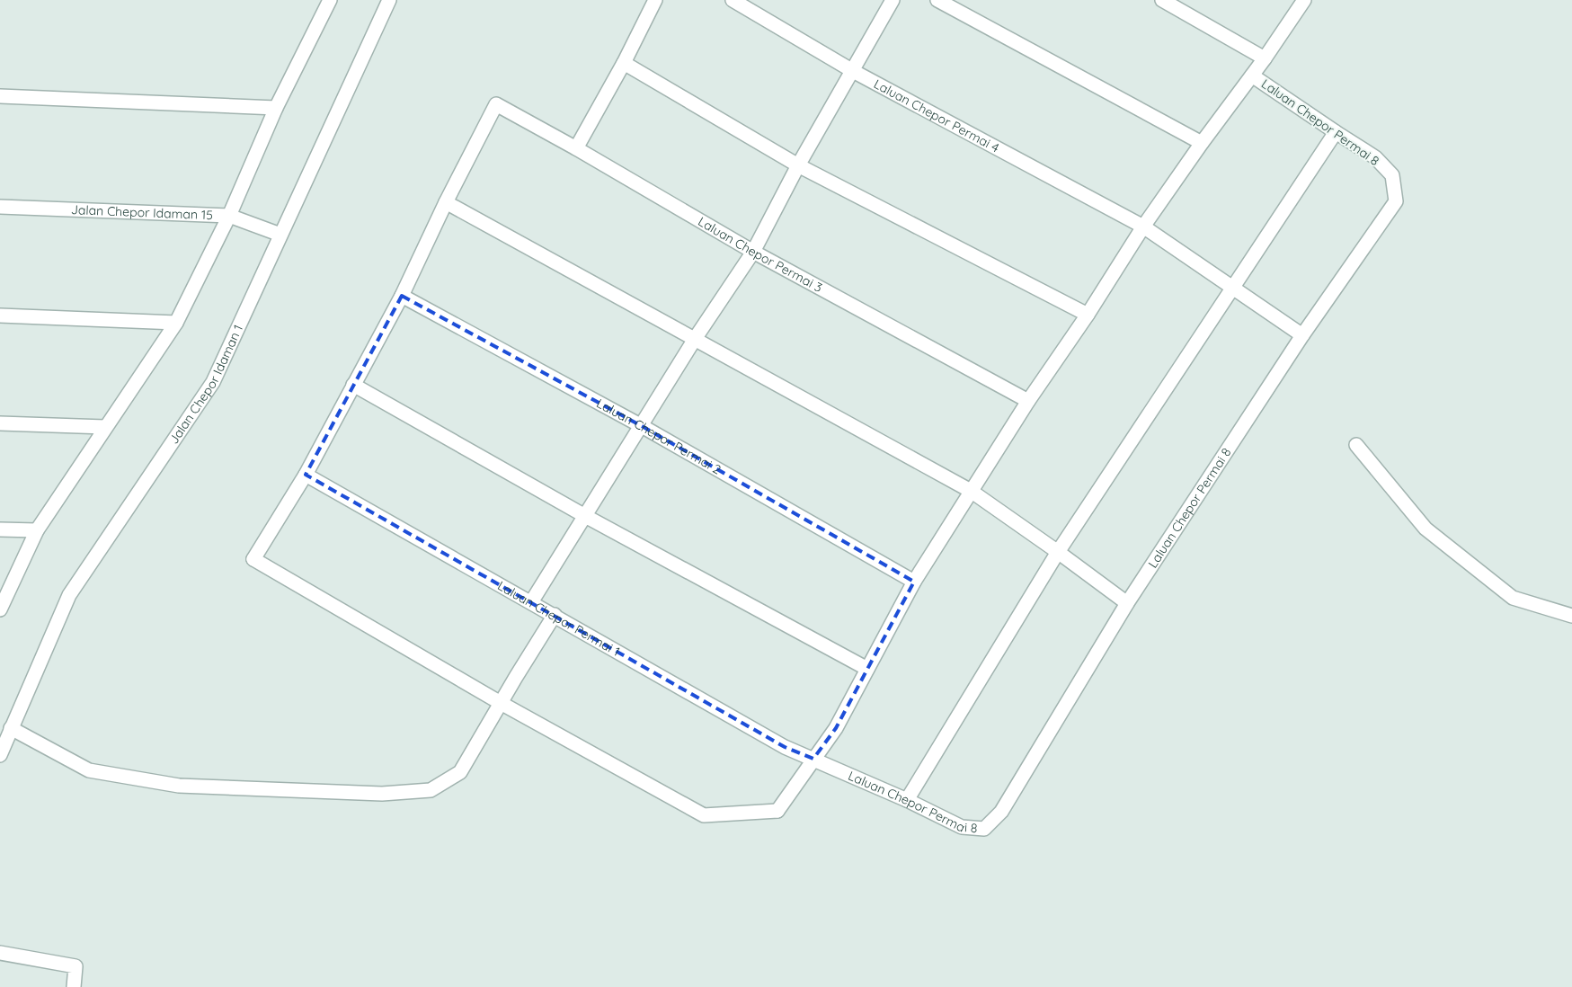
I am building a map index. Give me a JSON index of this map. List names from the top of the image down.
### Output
{
  "streets": {
    "street": [
      "Laluan Chepor Permai 4",
      "Laluan Chepor Permai 8",
      "Jalan Chepor Idaman 15",
      "Laluan Chepor Permai 3",
      "Jalan Chepor Idaman 1",
      "Laluan Chepor Permai 2",
      "Laluan Chepor Permai 1"
    ]
  },
  "crossings": [
    ["Laluan Chepor Permai 4", "Laluan Chepor Permai 8"],
    ["Laluan Chepor Permai 8", "Laluan Chepor Permai 1"],
    ["Jalan Chepor Idaman 15", "Jalan Chepor Idaman 1"]
  ]
}
